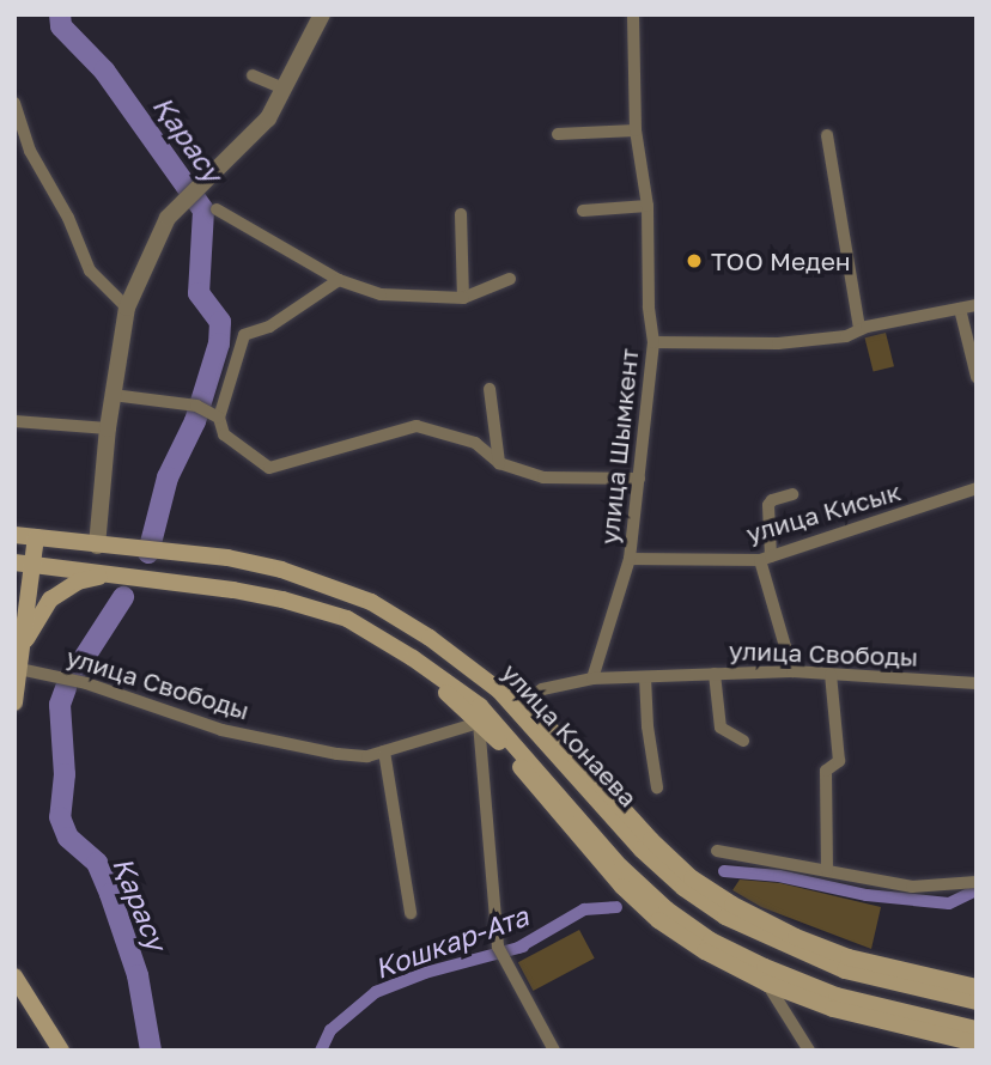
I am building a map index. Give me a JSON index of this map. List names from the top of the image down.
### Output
{
  "streets": {
    "main road": ["улица Конаева"],
    "street": ["улица Шымкент", "улица Кисык", "улица Свободы"]
  },
  "crossings": [
    ["улица Шымкент", "улица Кисык"],
    ["улица Шымкент", "улица Свободы"]
  ],
  "water": ["Қарасу", "Кошкар-Ата"],
  "places": ["ТОО Меден"]
}
